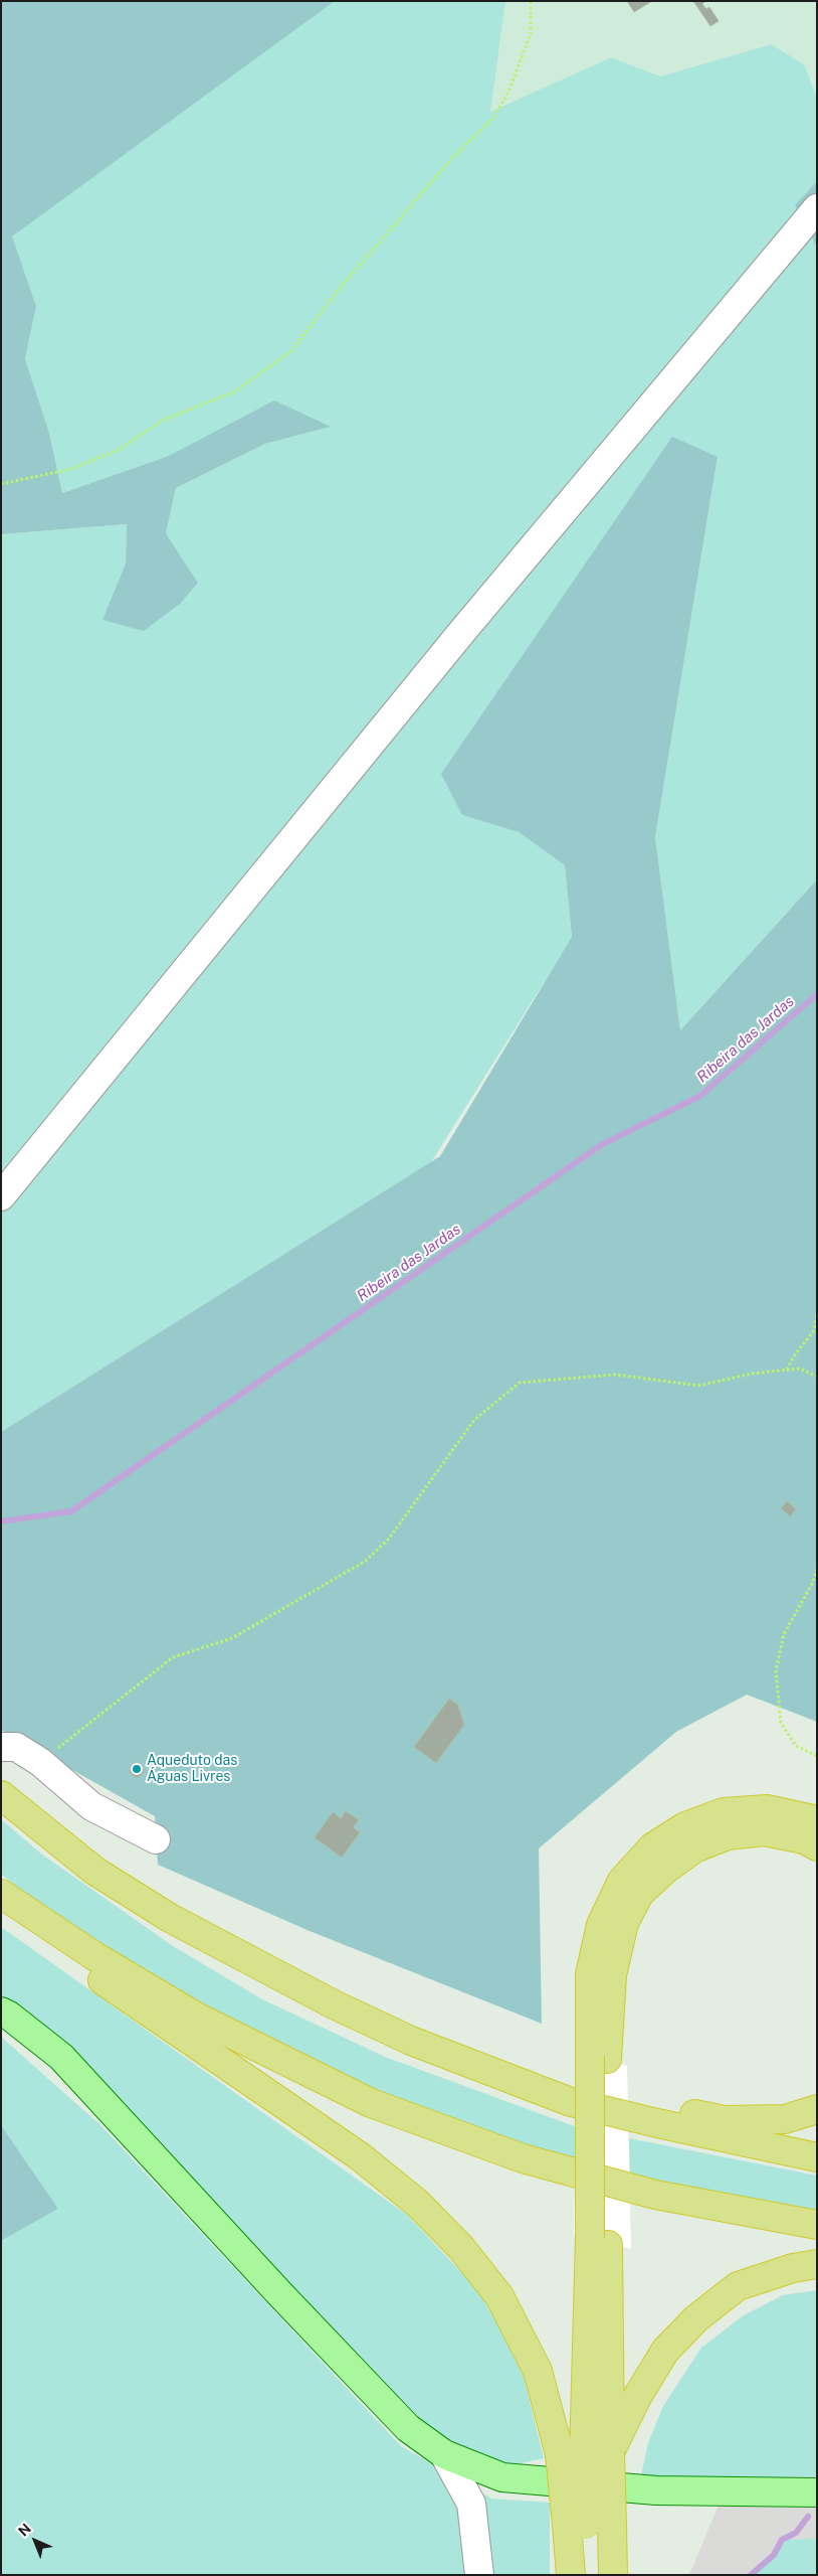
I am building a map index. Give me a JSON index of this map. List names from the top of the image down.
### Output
{
  "water": ["Ribeira das Jardas"],
  "places": ["Aqueduto das Águas Livres"],
  "north": "top left"
}
